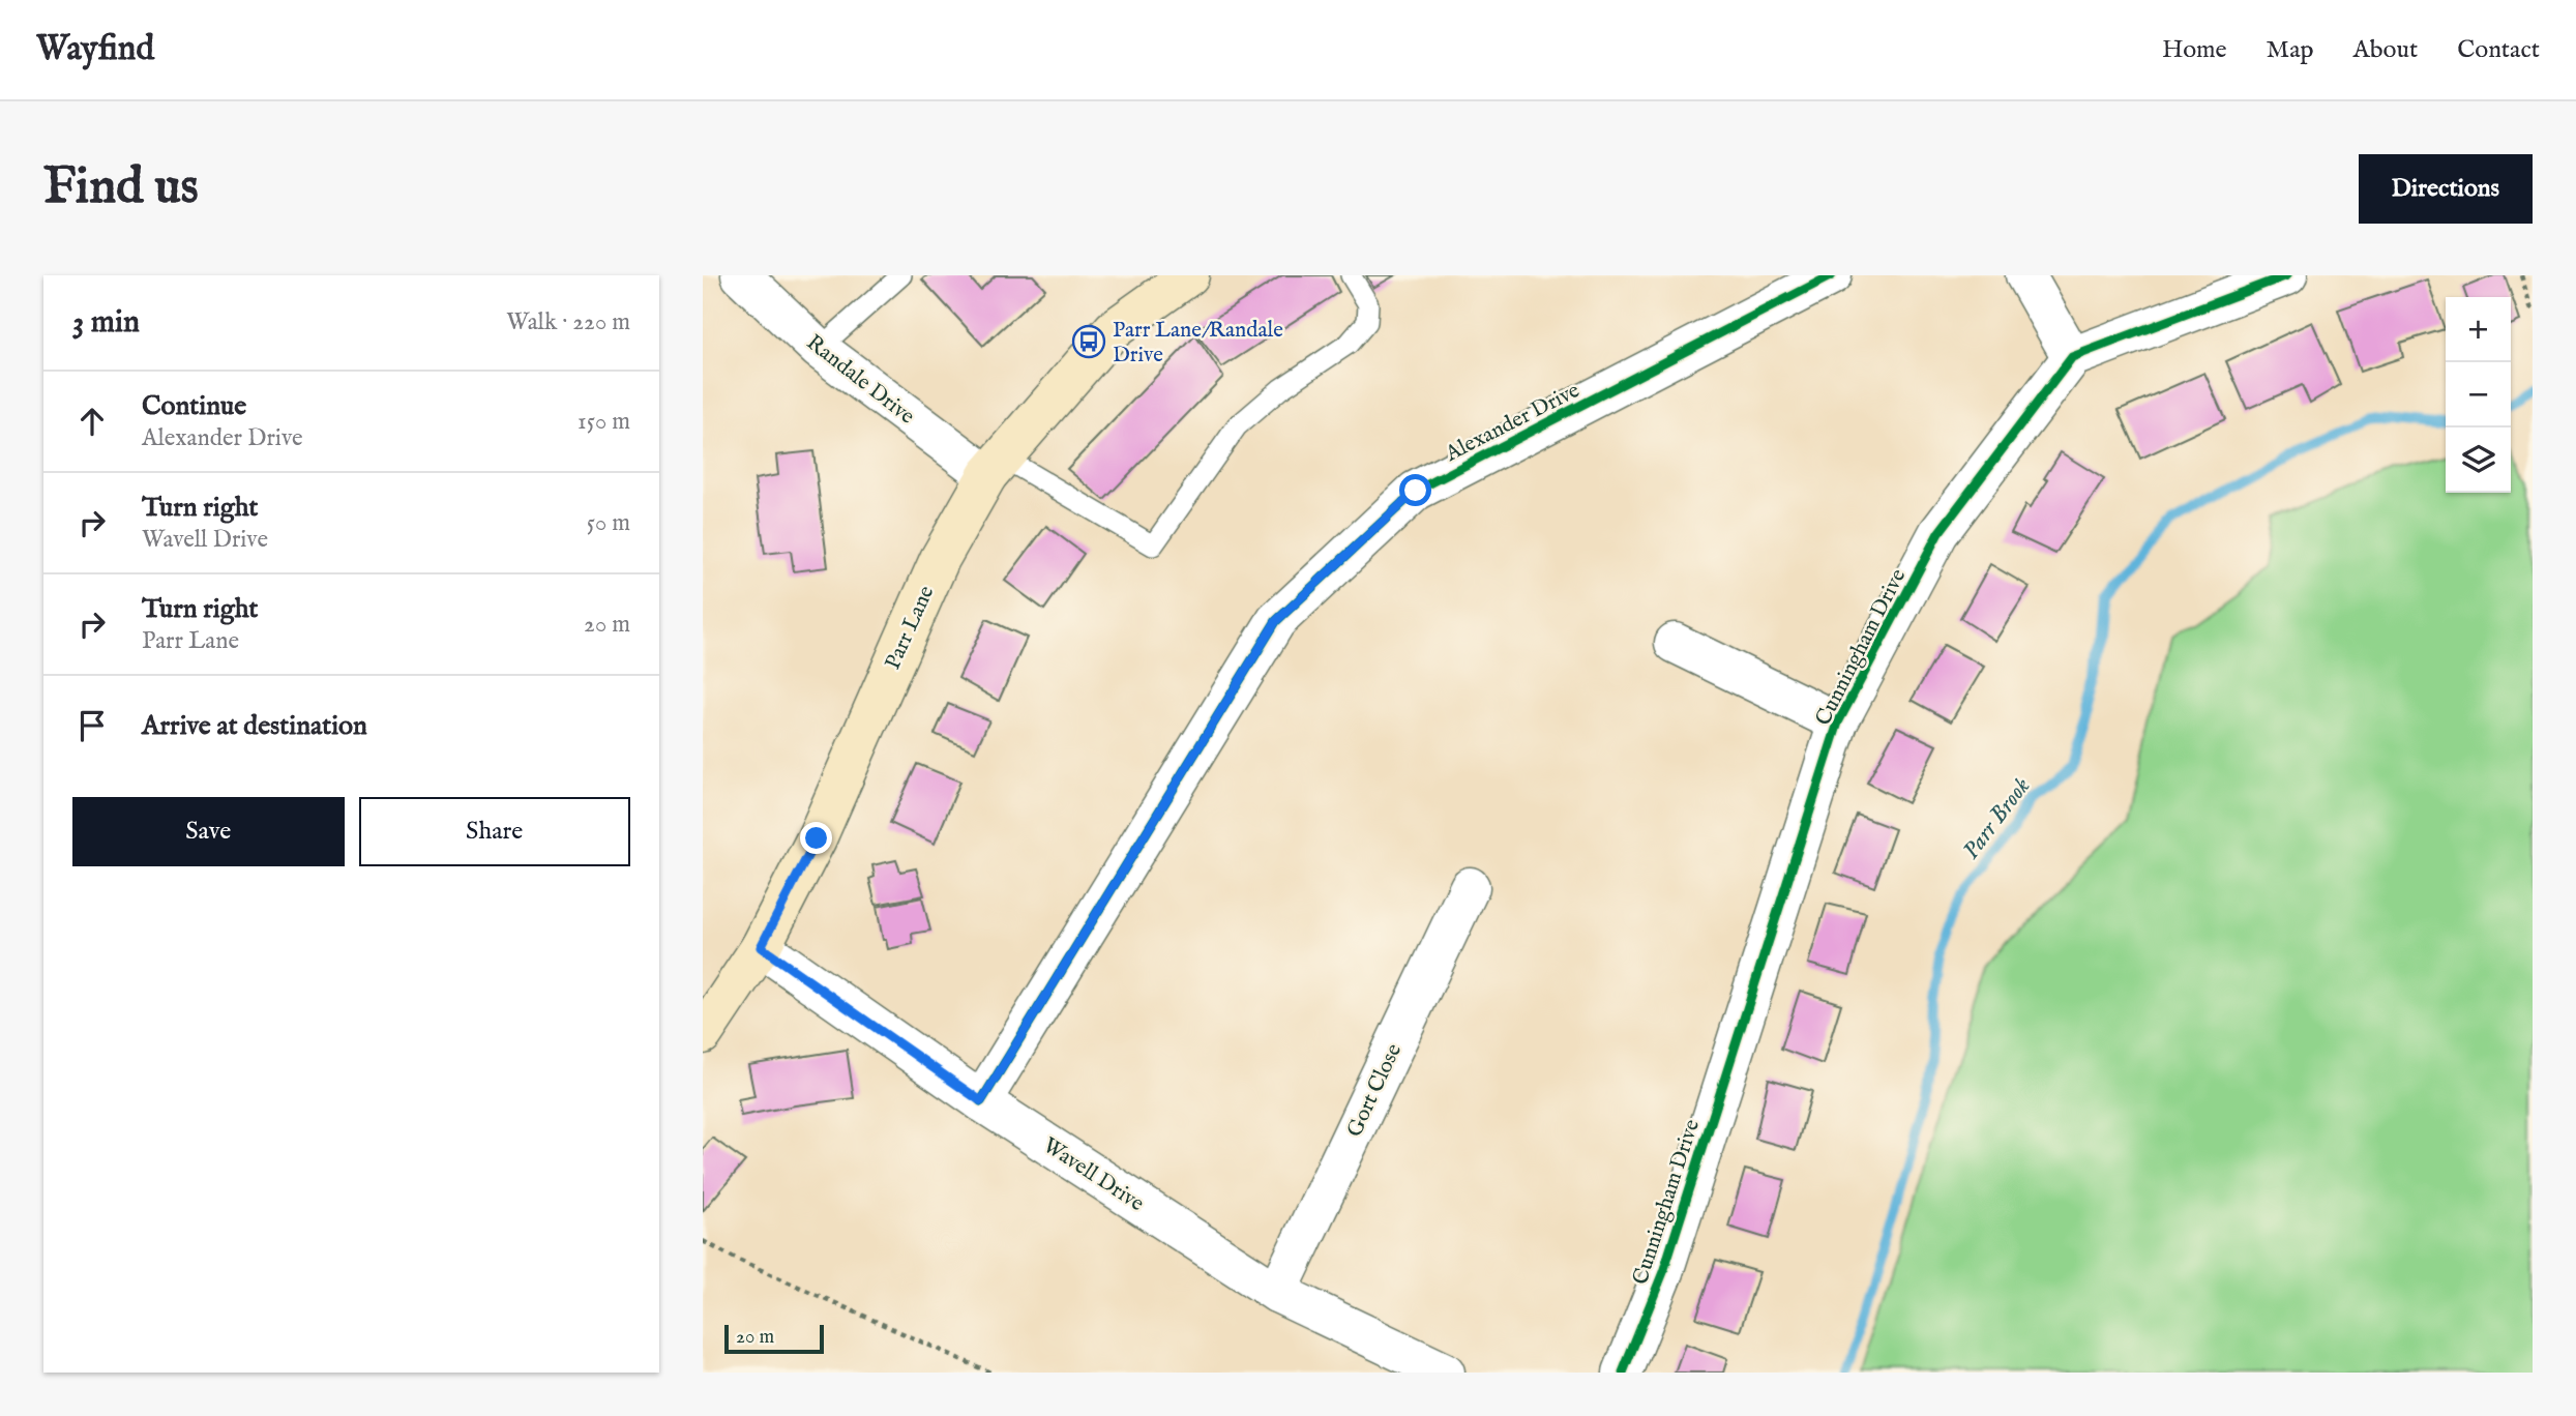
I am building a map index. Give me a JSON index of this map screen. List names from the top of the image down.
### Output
{
  "streets": {
    "street": [
      "Randale Drive",
      "Alexander Drive",
      "Parr Lane",
      "Cunningham Drive",
      "Gort Close",
      "Wavell Drive"
    ]
  },
  "crossings": [
    ["Randale Drive", "Parr Lane"],
    ["Alexander Drive", "Wavell Drive"],
    ["Parr Lane", "Wavell Drive"],
    ["Gort Close", "Wavell Drive"]
  ],
  "water": ["Parr Brook"],
  "places": {
    "bus stop": ["Parr Lane/Randale Drive"]
  },
  "scale_bar": "20 m",
  "page": {
    "header": "Wayfind",
    "nav": [
      "Home",
      "Map",
      "About",
      "Contact"
    ],
    "buttons": [
      "Directions",
      ["Save", "Share"]
    ],
    "title": "Find us",
    "heading": ["3 min", "Walk · 220 m"],
    "map_buttons": ["+", "−"],
    "list": [
      ["Continue", "Alexander Drive", "150 m"],
      ["Turn right", "Wavell Drive", "50 m"],
      ["Turn right", "Parr Lane", "20 m"],
      "Arrive at destination"
    ],
    "scale": "20 m"
  }
}
